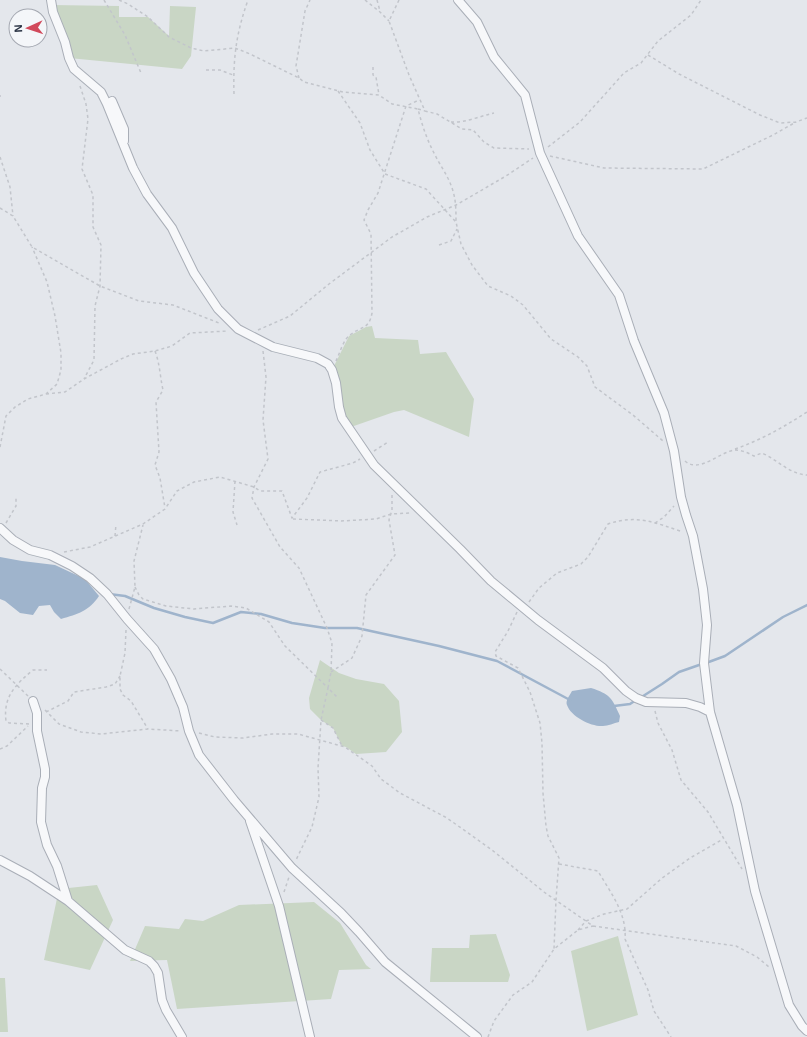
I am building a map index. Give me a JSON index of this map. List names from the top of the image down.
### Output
{
  "north": "left"
}
